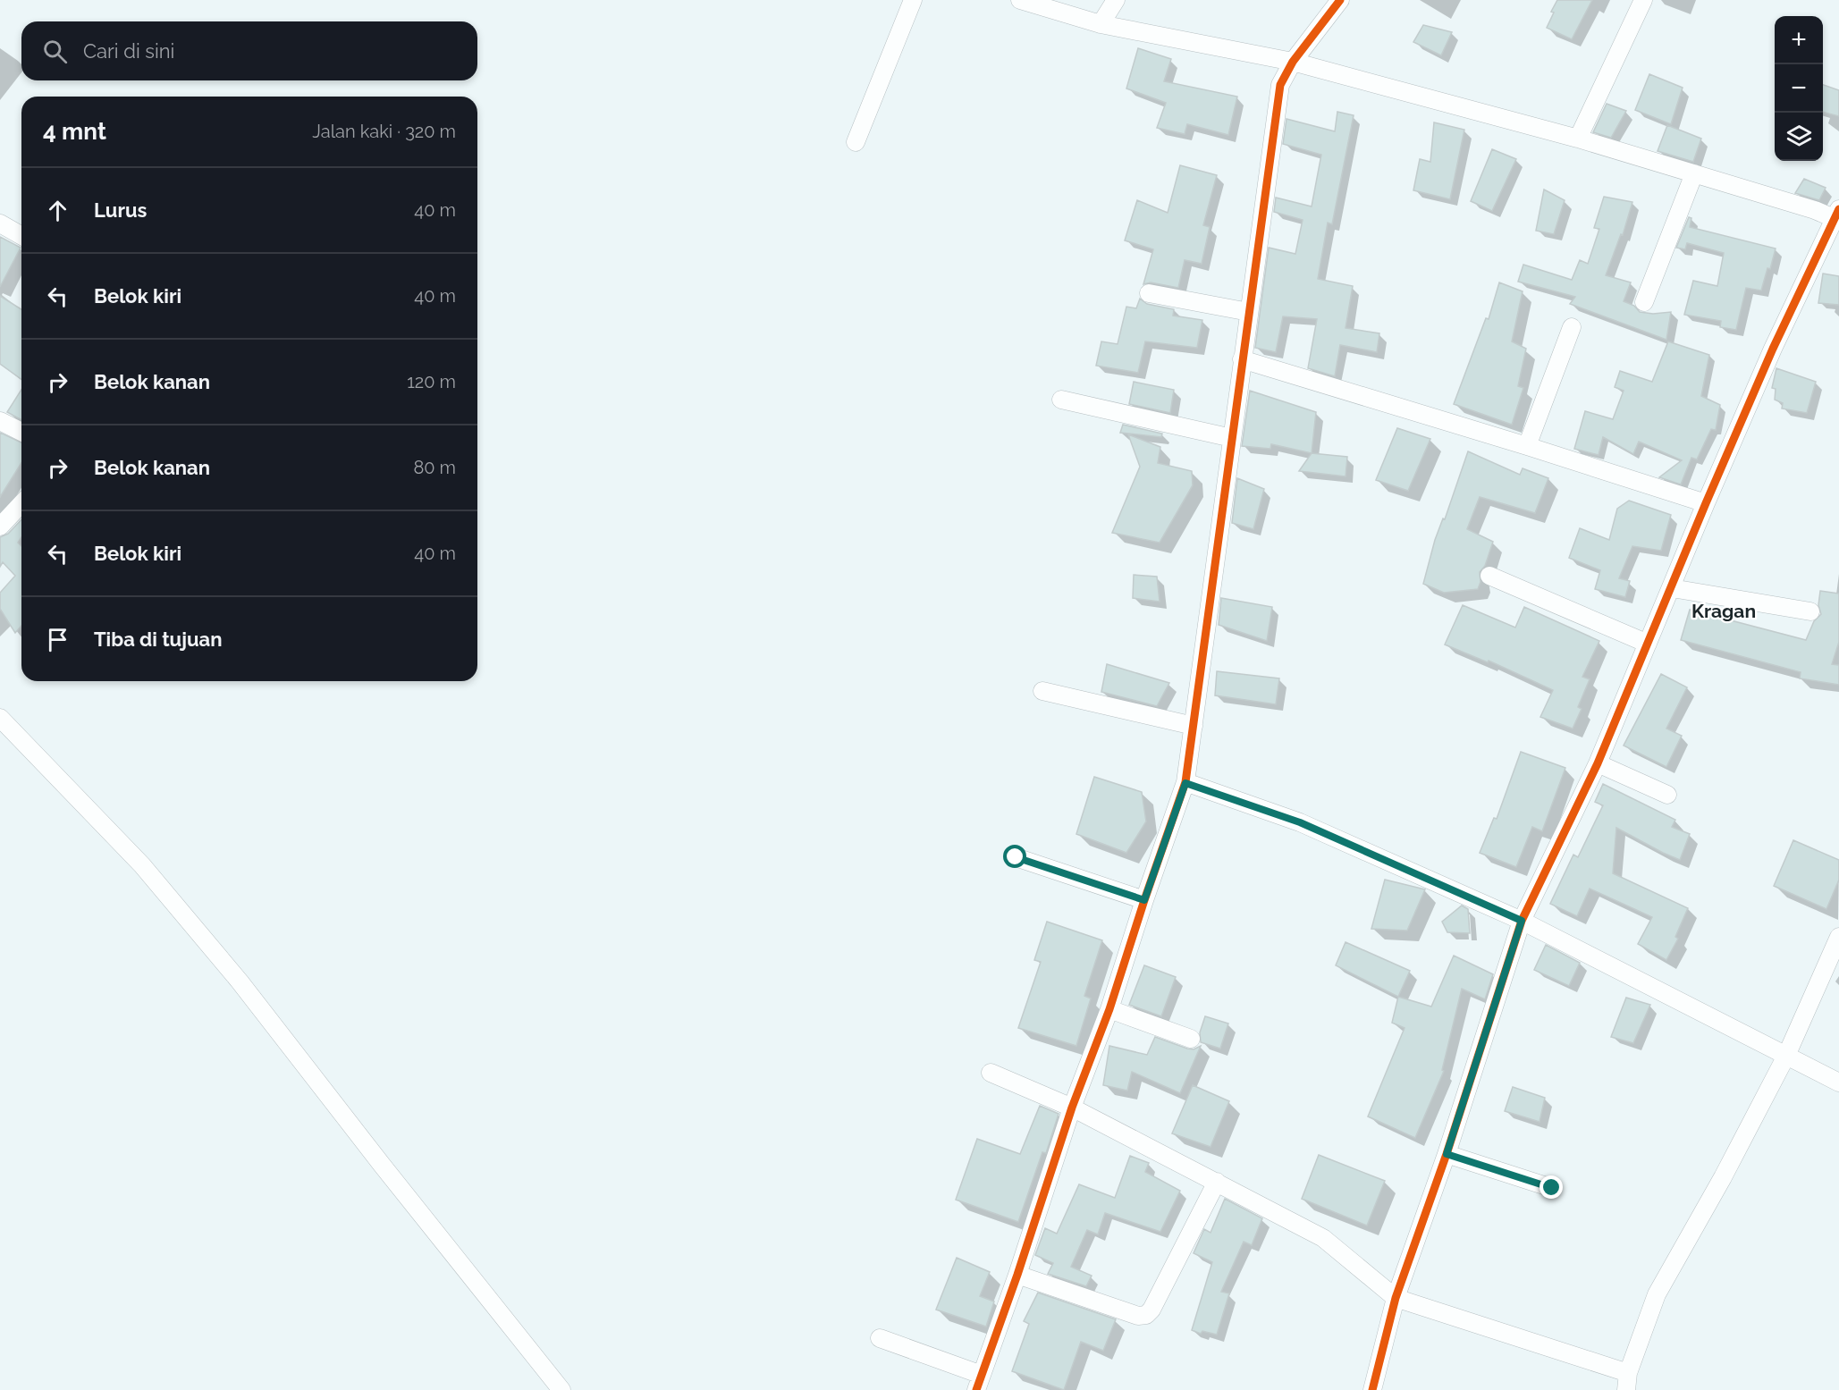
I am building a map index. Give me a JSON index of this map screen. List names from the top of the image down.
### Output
{
  "districts": ["Kragan"],
  "page": {
    "map_buttons": ["+", "−"],
    "search": "Cari di sini",
    "heading": ["4 mnt", "Jalan kaki · 320 m"],
    "list": [
      ["Lurus", "40 m"],
      ["Belok kiri", "40 m"],
      ["Belok kanan", "120 m"],
      ["Belok kanan", "80 m"],
      ["Belok kiri", "40 m"],
      "Tiba di tujuan"
    ]
  }
}
